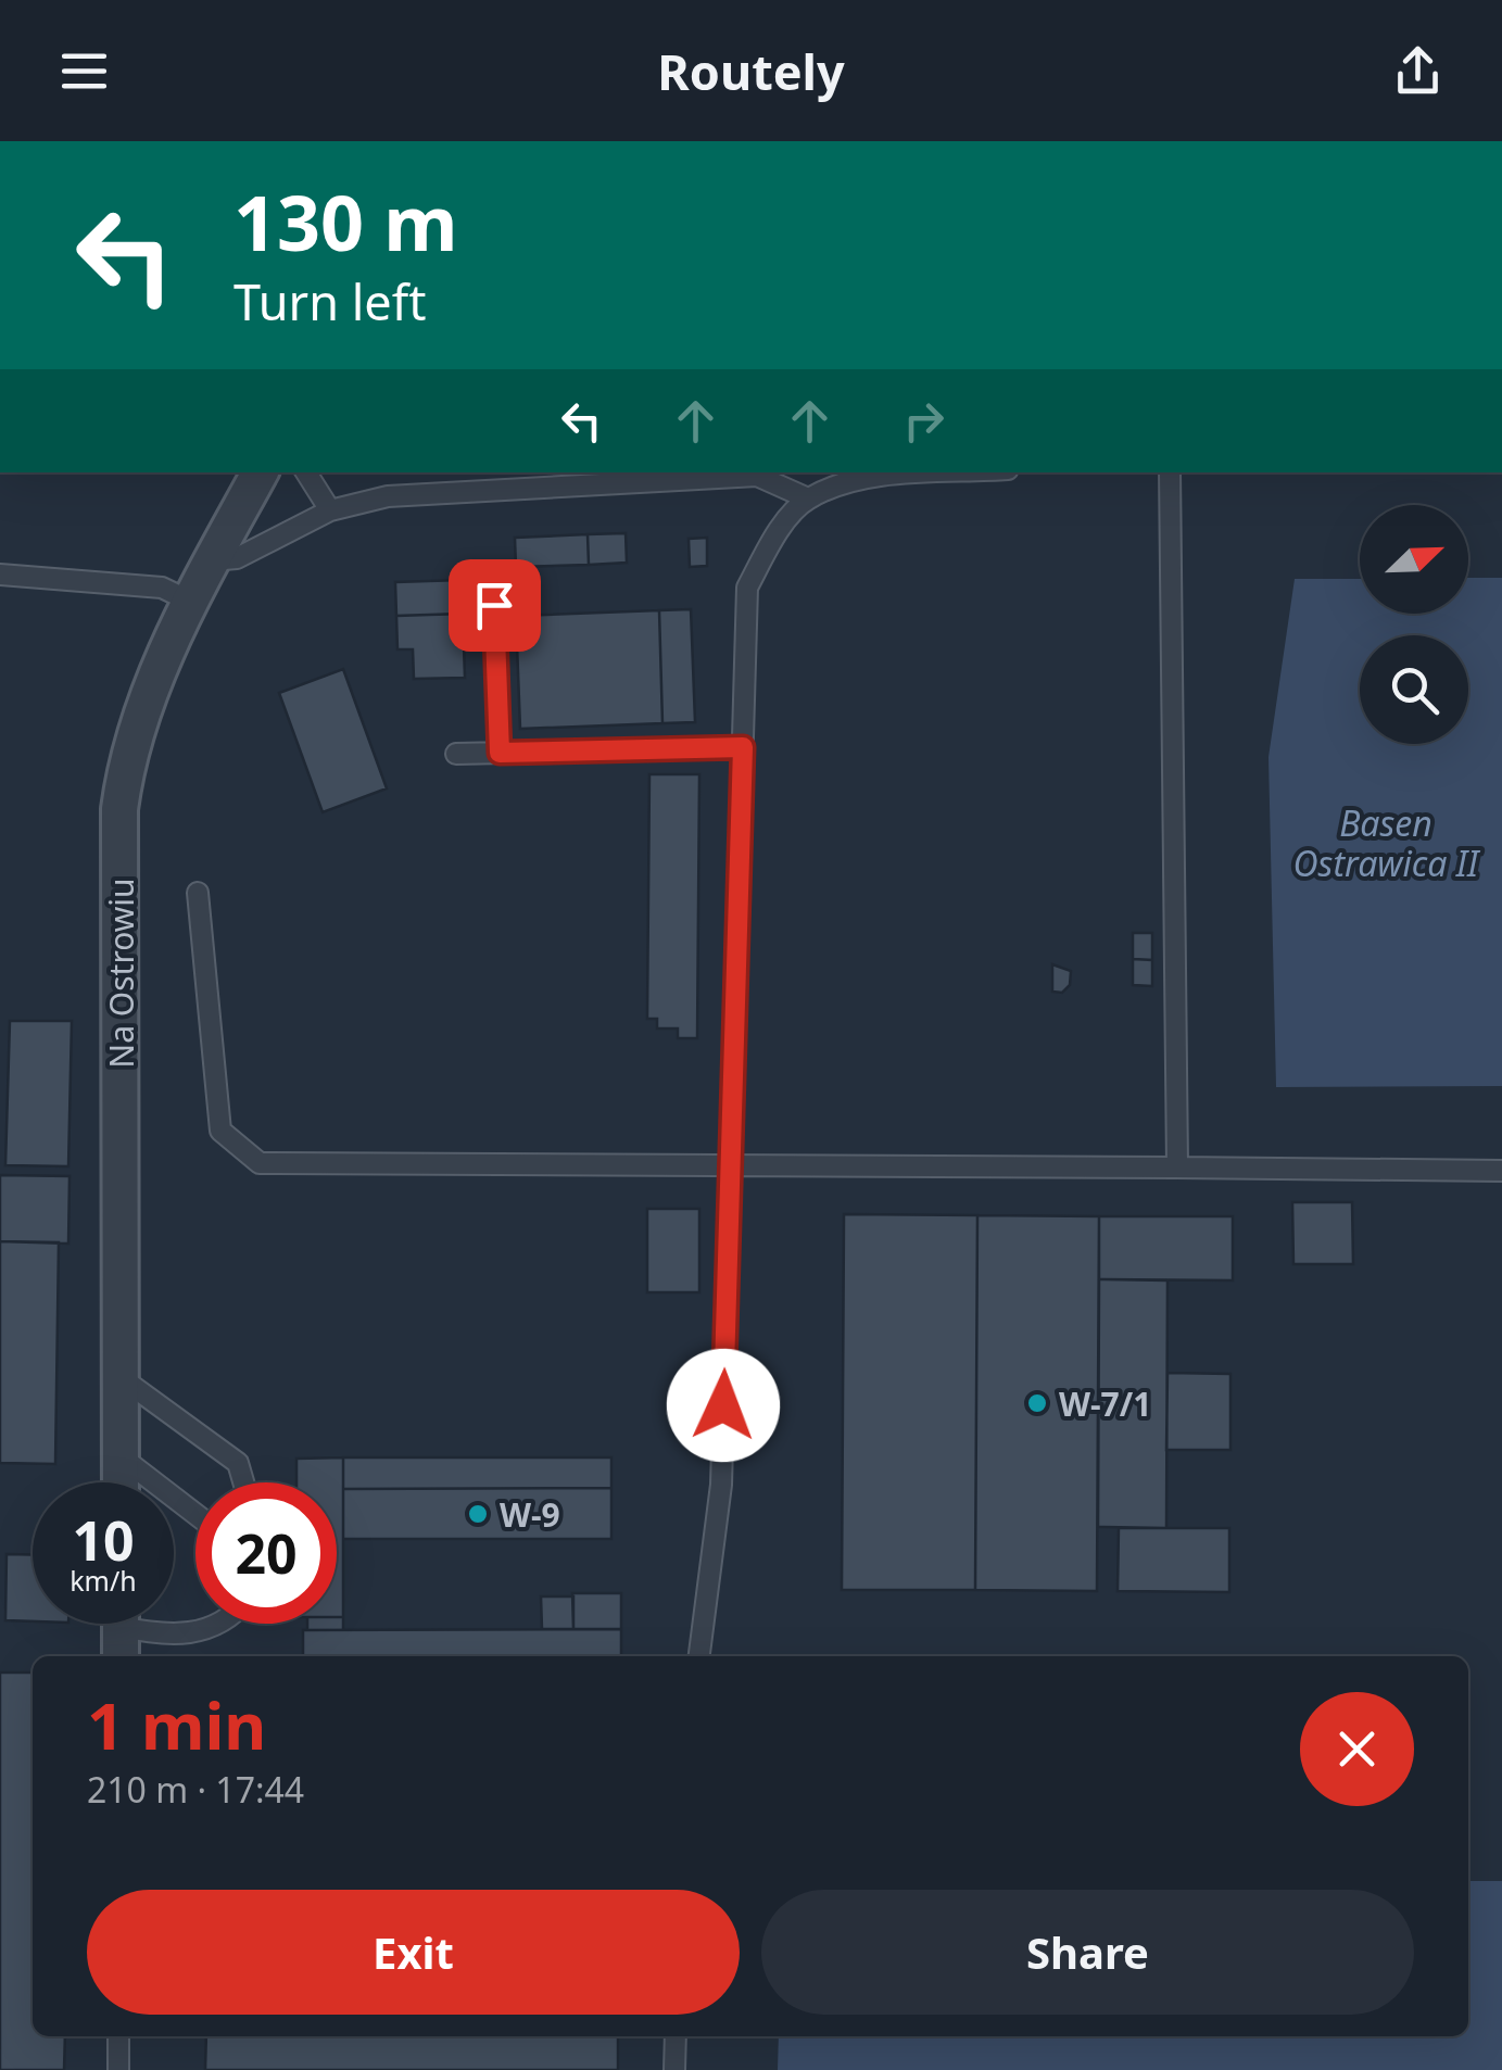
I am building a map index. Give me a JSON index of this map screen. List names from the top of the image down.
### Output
{
  "streets": {
    "street": ["Na Ostrowiu"]
  },
  "water": ["Basen Ostrawica II"],
  "places": ["W-7/1", "W-9"],
  "north": "top right",
  "page": {
    "header": "Routely",
    "turn": ["130 m", "Turn left"],
    "speed": "10 km/h",
    "limit": "20",
    "heading": ["1 min", "210 m · 17:44"],
    "buttons": ["Exit", "Share"]
  }
}
